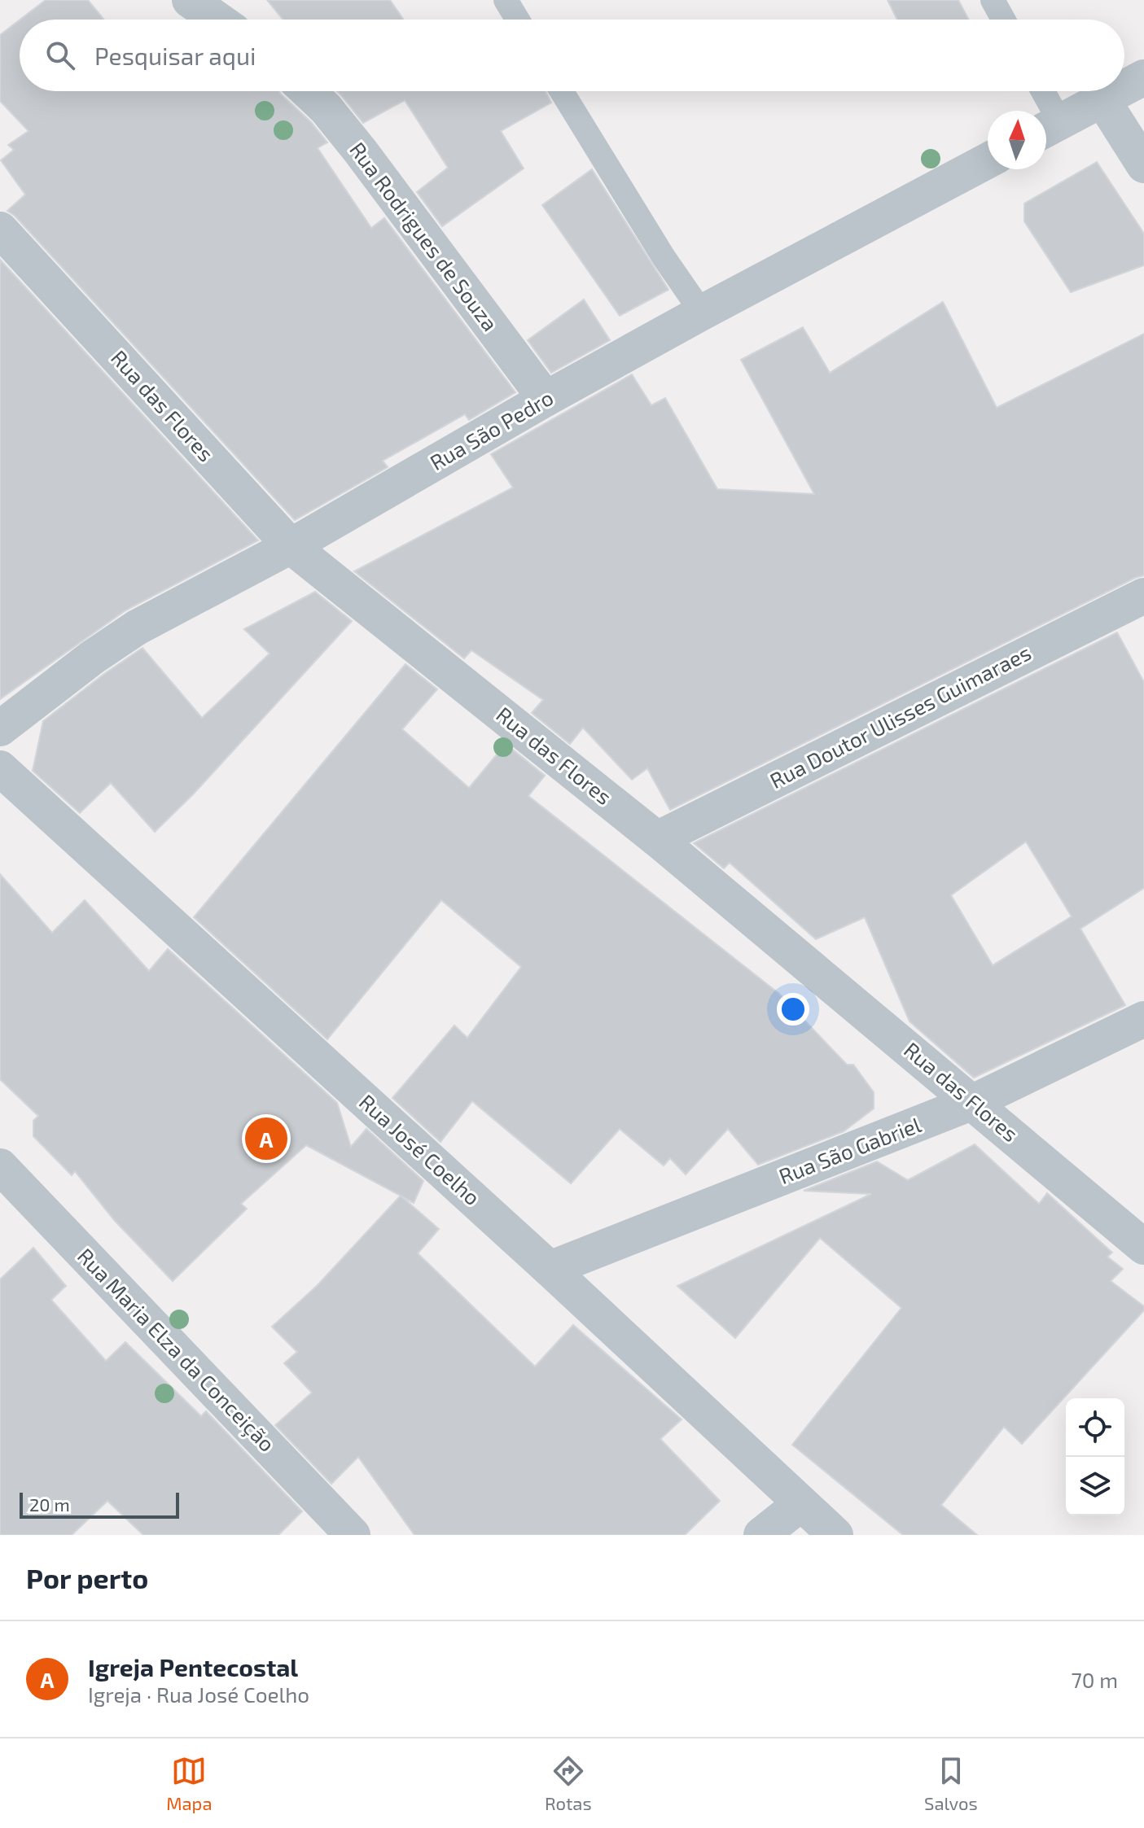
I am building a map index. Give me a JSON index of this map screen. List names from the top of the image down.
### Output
{
  "streets": {
    "street": [
      "Rua Rodrigues de Souza",
      "Rua das Flores",
      "Rua São Pedro",
      "Rua Doutor Ulisses Guimaraes",
      "Rua José Coelho",
      "Rua São Gabriel",
      "Rua Maria Elza da Conceição"
    ]
  },
  "crossings": [
    ["Rua Rodrigues de Souza", "Rua São Pedro"],
    ["Rua das Flores", "Rua São Pedro"],
    ["Rua das Flores", "Rua Doutor Ulisses Guimaraes"],
    ["Rua das Flores", "Rua São Gabriel"],
    ["Rua José Coelho", "Rua São Gabriel"]
  ],
  "scale_bar": "20 m",
  "north": "top",
  "page": {
    "search": "Pesquisar aqui",
    "pins": "A",
    "scale": "20 m",
    "heading": "Por perto",
    "list": [
      {
        "mark": "A",
        "name": "Igreja Pentecostal",
        "note": "Igreja · Rua José Coelho",
        "value": "70 m"
      }
    ],
    "nav": ["Mapa", "Rotas", "Salvos"]
  }
}
